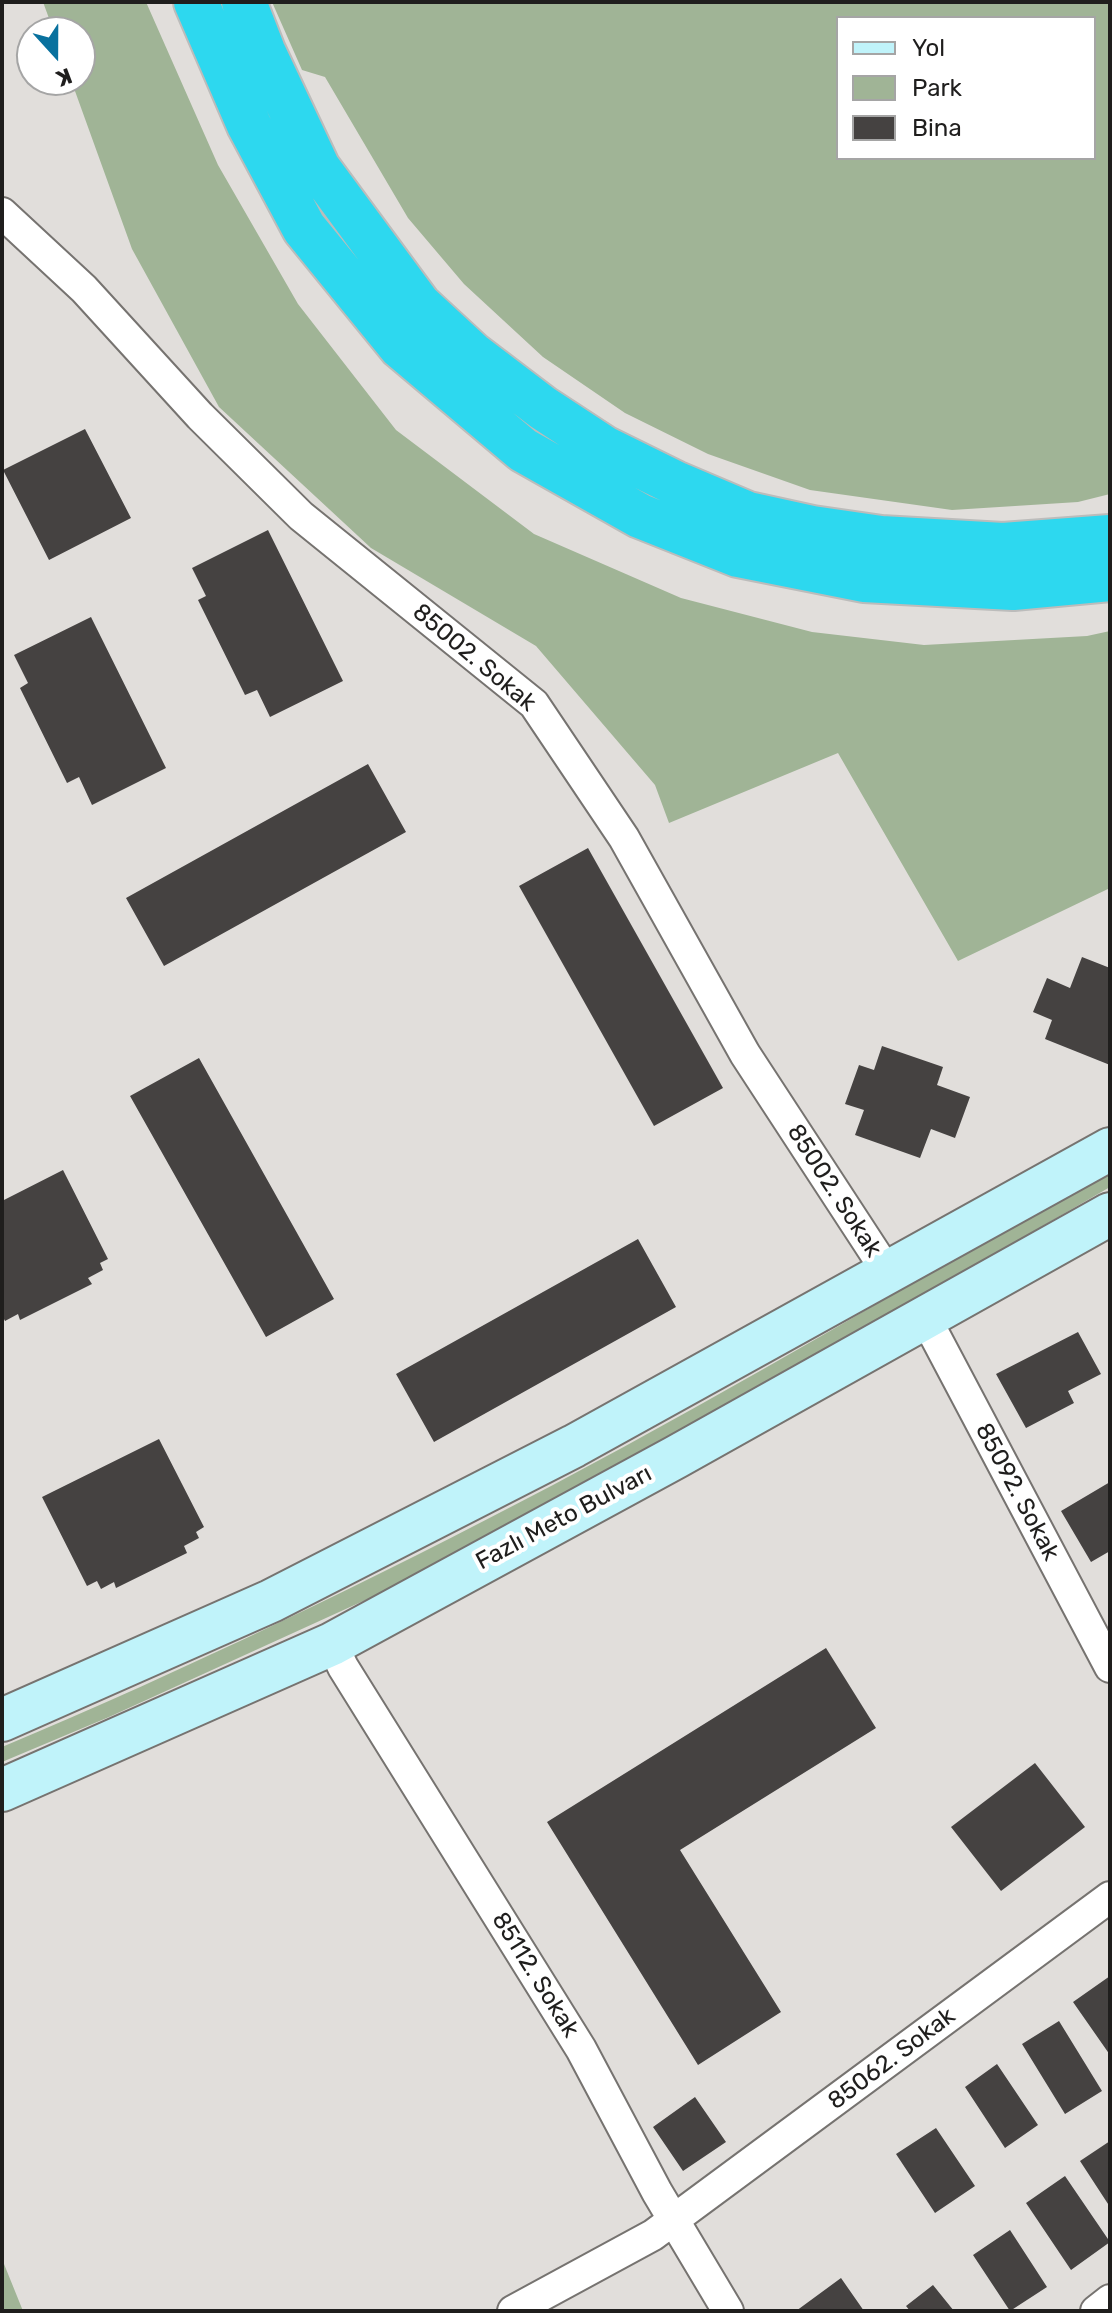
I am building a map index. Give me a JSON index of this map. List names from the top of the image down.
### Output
{
  "streets": {
    "main road": ["Fazlı Meto Bulvarı"],
    "street": [
      "85002. Sokak",
      "85092. Sokak",
      "85112. Sokak",
      "85062. Sokak"
    ]
  },
  "crossings": [
    ["85092. Sokak", "Fazlı Meto Bulvarı"],
    ["Fazlı Meto Bulvarı", "85112. Sokak"],
    ["85112. Sokak", "85062. Sokak"]
  ],
  "legend": ["Yol", "Park", "Bina"],
  "north": "bottom"
}
